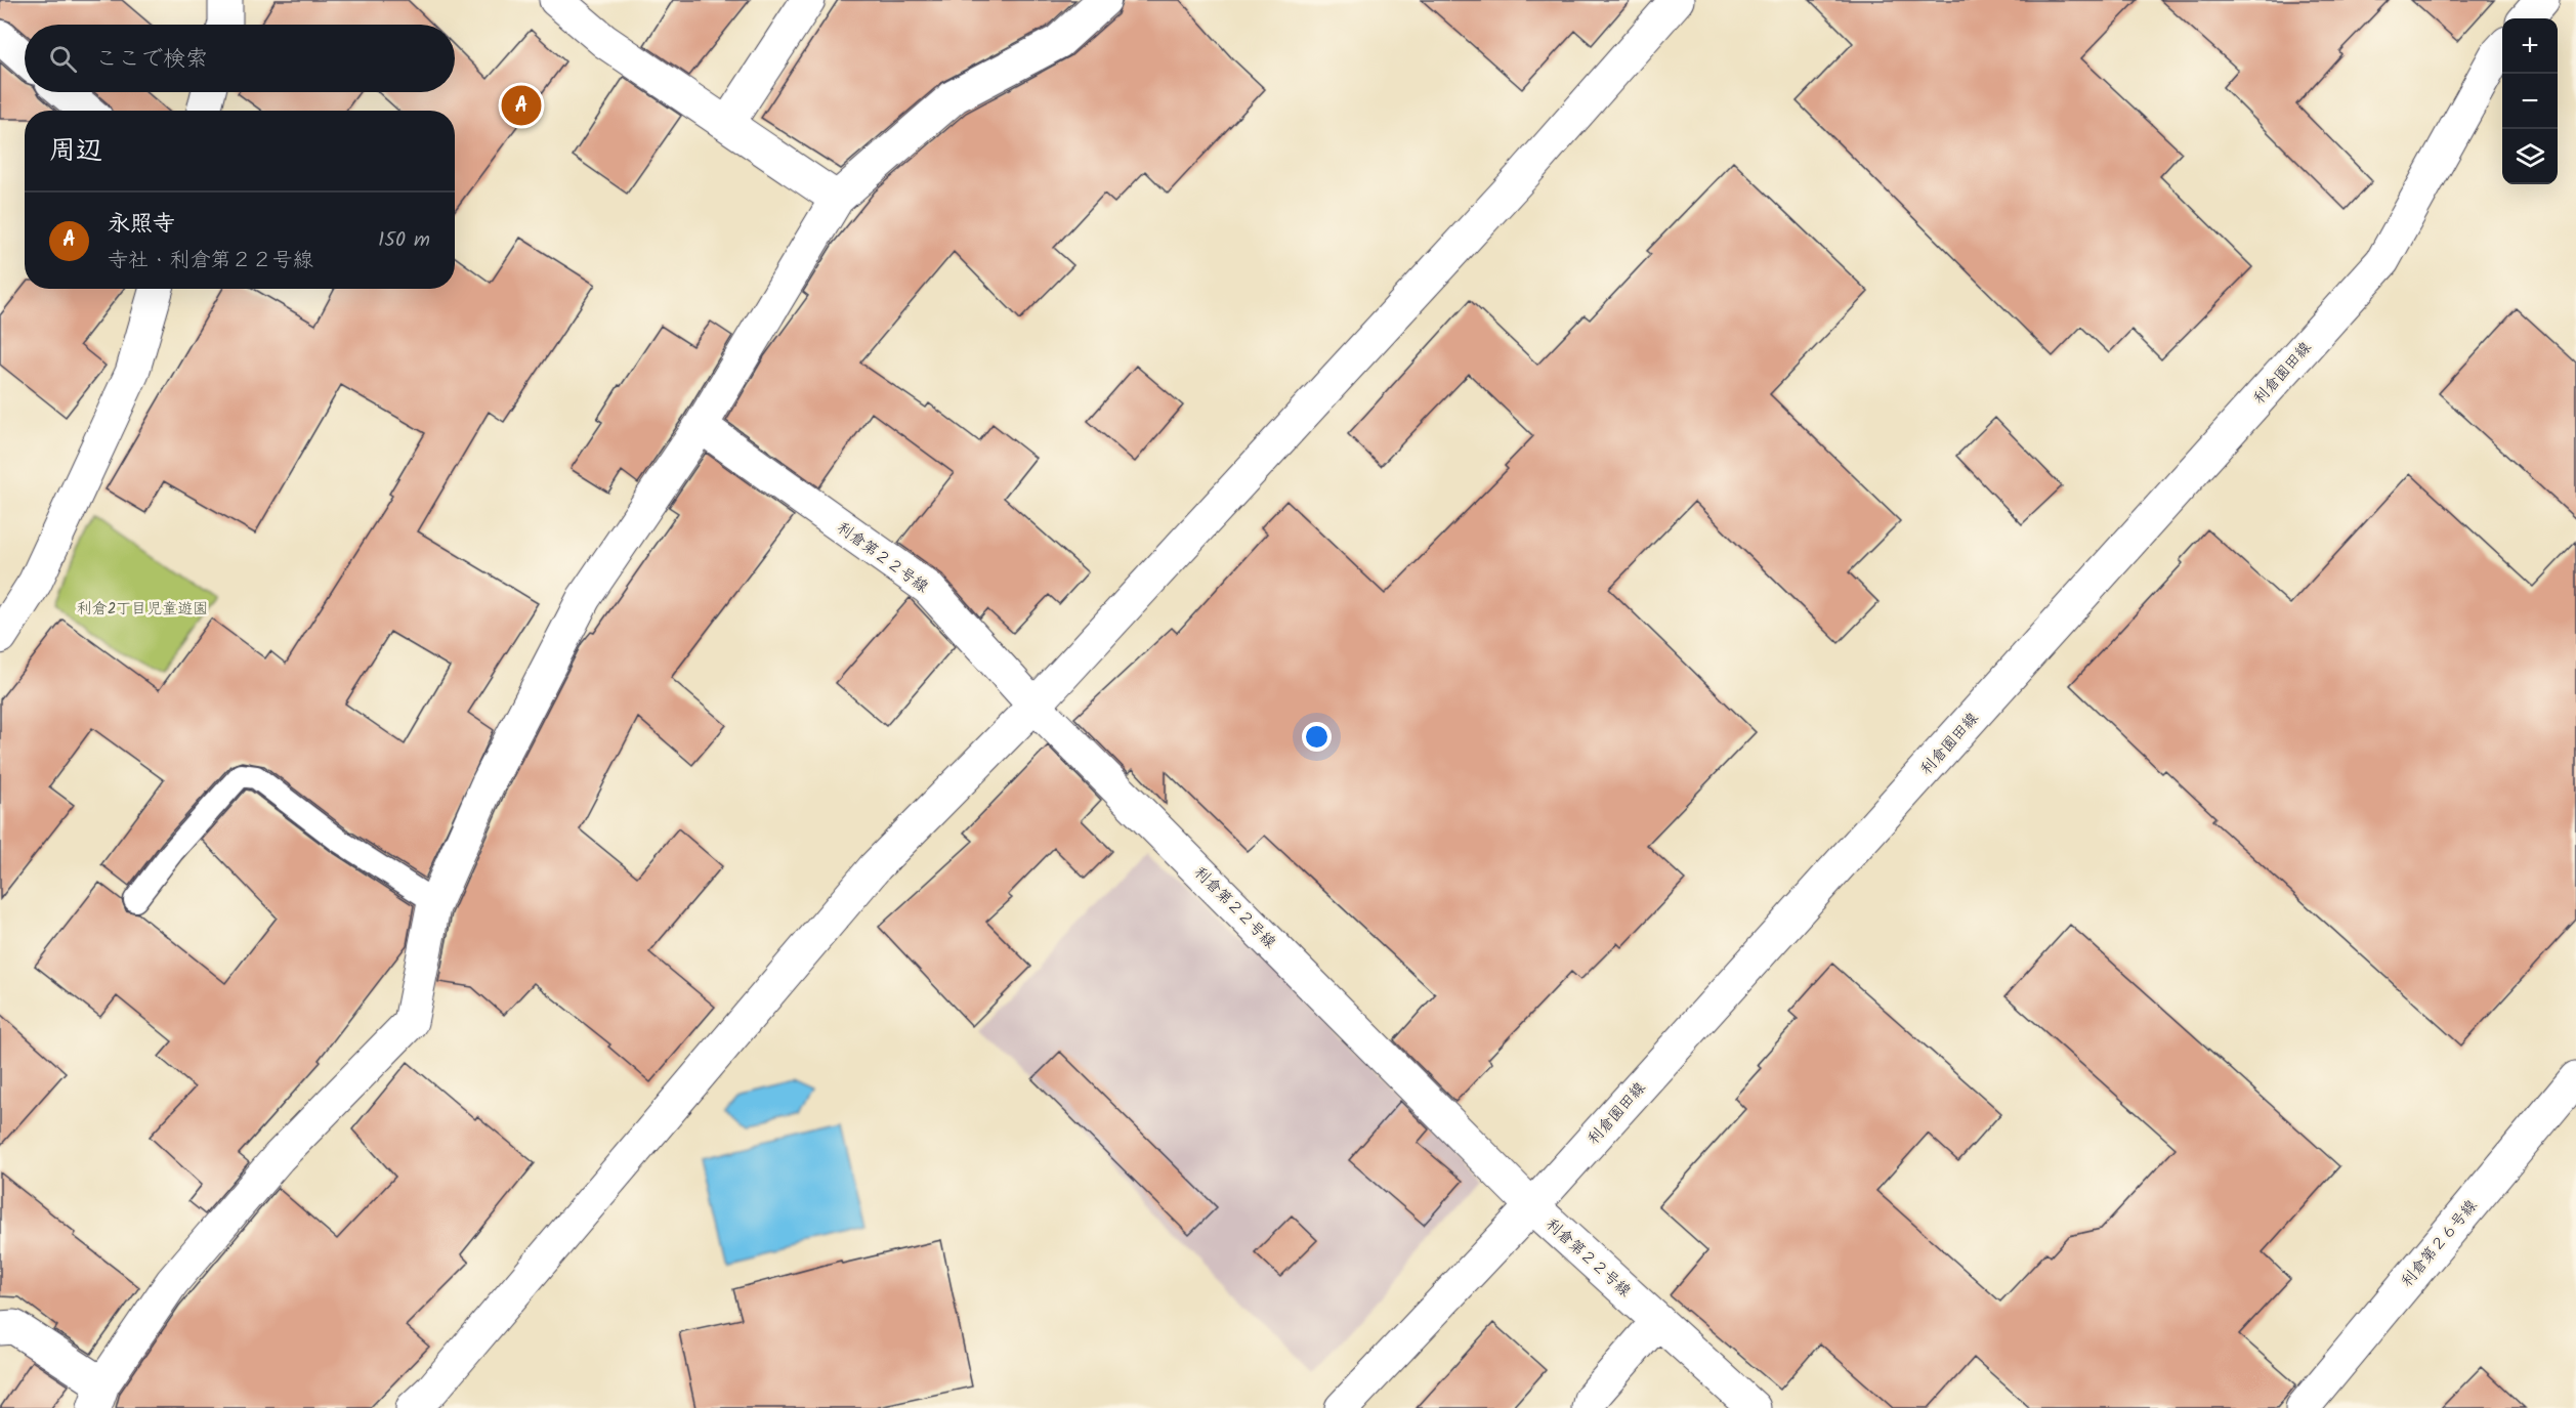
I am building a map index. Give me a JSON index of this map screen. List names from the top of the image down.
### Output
{
  "streets": {
    "street": ["利倉園田線", "利倉第２２号線", "利倉第２６号線"]
  },
  "crossings": [
    ["利倉園田線", "利倉第２２号線"]
  ],
  "parks": ["利倉2丁目児童遊園"],
  "page": {
    "map_buttons": ["+", "−"],
    "search": "ここで検索",
    "pins": "A",
    "heading": "周辺",
    "list": [
      {
        "mark": "A",
        "name": "永照寺",
        "note": "寺社 · 利倉第２２号線",
        "value": "150 m"
      }
    ]
  }
}
